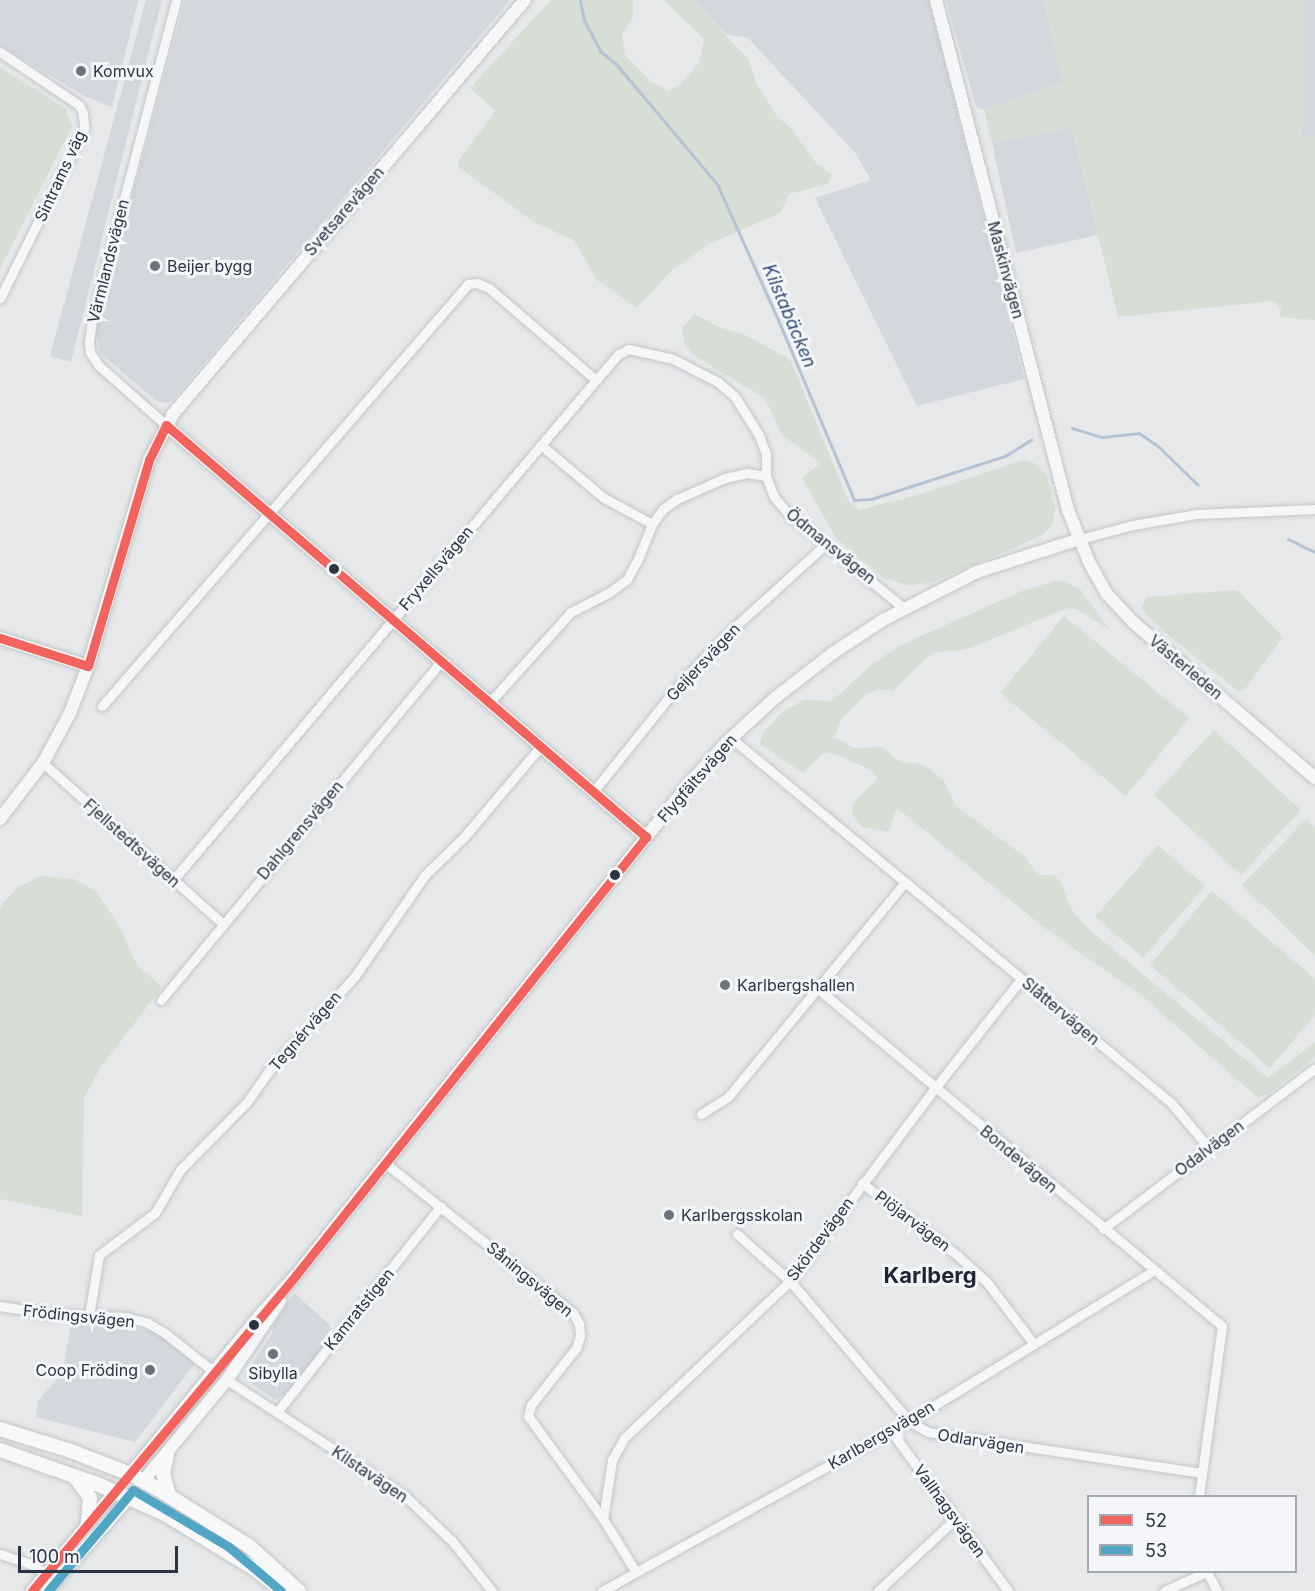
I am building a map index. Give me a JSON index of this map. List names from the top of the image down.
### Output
{
  "streets": {
    "street": [
      "Sintrams väg",
      "Svetsarevägen",
      "Värmlandsvägen",
      "Maskinvägen",
      "Ödmansvägen",
      "Fryxellsvägen",
      "Geijersvägen",
      "Västerleden",
      "Flygfältsvägen",
      "Dahlgrensvägen",
      "Fjellstedtsvägen",
      "Slåttervägen",
      "Tegnérvägen",
      "Odalvägen",
      "Bondevägen",
      "Plöjarvägen",
      "Skördevägen",
      "Såningsvägen",
      "Kamratstigen",
      "Frödingsvägen",
      "Karlbergsvägen",
      "Odlarvägen",
      "Kilstavägen",
      "Vallhagsvägen"
    ]
  },
  "crossings": [
    ["Svetsarevägen", "Värmlandsvägen"],
    ["Maskinvägen", "Västerleden"],
    ["Maskinvägen", "Flygfältsvägen"],
    ["Ödmansvägen", "Fryxellsvägen"],
    ["Ödmansvägen", "Geijersvägen"],
    ["Ödmansvägen", "Flygfältsvägen"],
    ["Fryxellsvägen", "Fjellstedtsvägen"],
    ["Västerleden", "Flygfältsvägen"],
    ["Flygfältsvägen", "Slåttervägen"],
    ["Flygfältsvägen", "Såningsvägen"],
    ["Flygfältsvägen", "Frödingsvägen"],
    ["Flygfältsvägen", "Kilstavägen"],
    ["Dahlgrensvägen", "Fjellstedtsvägen"],
    ["Slåttervägen", "Odalvägen"],
    ["Slåttervägen", "Skördevägen"],
    ["Tegnérvägen", "Frödingsvägen"],
    ["Odalvägen", "Bondevägen"],
    ["Bondevägen", "Skördevägen"],
    ["Bondevägen", "Karlbergsvägen"],
    ["Bondevägen", "Odlarvägen"],
    ["Plöjarvägen", "Skördevägen"],
    ["Plöjarvägen", "Karlbergsvägen"],
    ["Skördevägen", "Såningsvägen"],
    ["Skördevägen", "Odlarvägen"],
    ["Såningsvägen", "Kamratstigen"],
    ["Såningsvägen", "Karlbergsvägen"],
    ["Kamratstigen", "Kilstavägen"],
    ["Karlbergsvägen", "Odlarvägen"],
    ["Karlbergsvägen", "Vallhagsvägen"]
  ],
  "districts": ["Karlberg"],
  "water": ["Kilstabäcken"],
  "places": [
    "Komvux",
    "Beijer bygg",
    "Karlbergshallen",
    "Karlbergsskolan",
    "Sibylla",
    "Coop Fröding"
  ],
  "lines": ["transit line 52", "transit line 53"],
  "legend": ["52", "53"],
  "scale_bar": "100 m"
}
